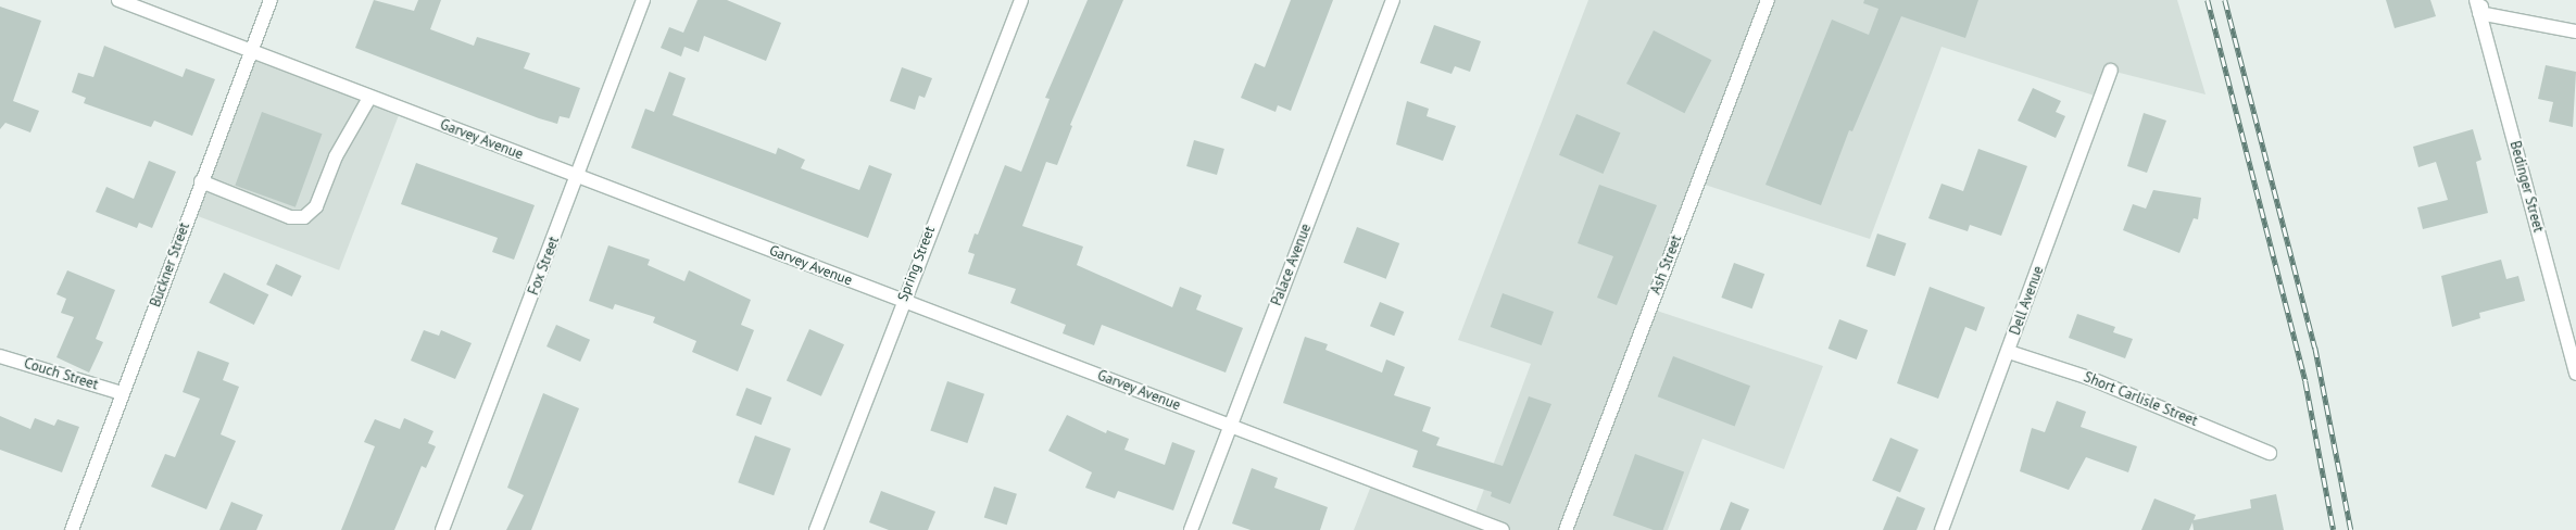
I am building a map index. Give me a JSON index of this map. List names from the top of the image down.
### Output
{
  "streets": {
    "street": [
      "Garvey Avenue",
      "Bedinger Street",
      "Spring Street",
      "Buckner Street",
      "Palace Avenue",
      "Ash Street",
      "Fox Street",
      "Dell Avenue",
      "Couch Street",
      "Short Carlisle Street"
    ]
  },
  "crossings": [
    ["Garvey Avenue", "Spring Street"],
    ["Garvey Avenue", "Buckner Street"],
    ["Garvey Avenue", "Palace Avenue"],
    ["Garvey Avenue", "Fox Street"],
    ["Buckner Street", "Couch Street"],
    ["Dell Avenue", "Short Carlisle Street"]
  ]
}
